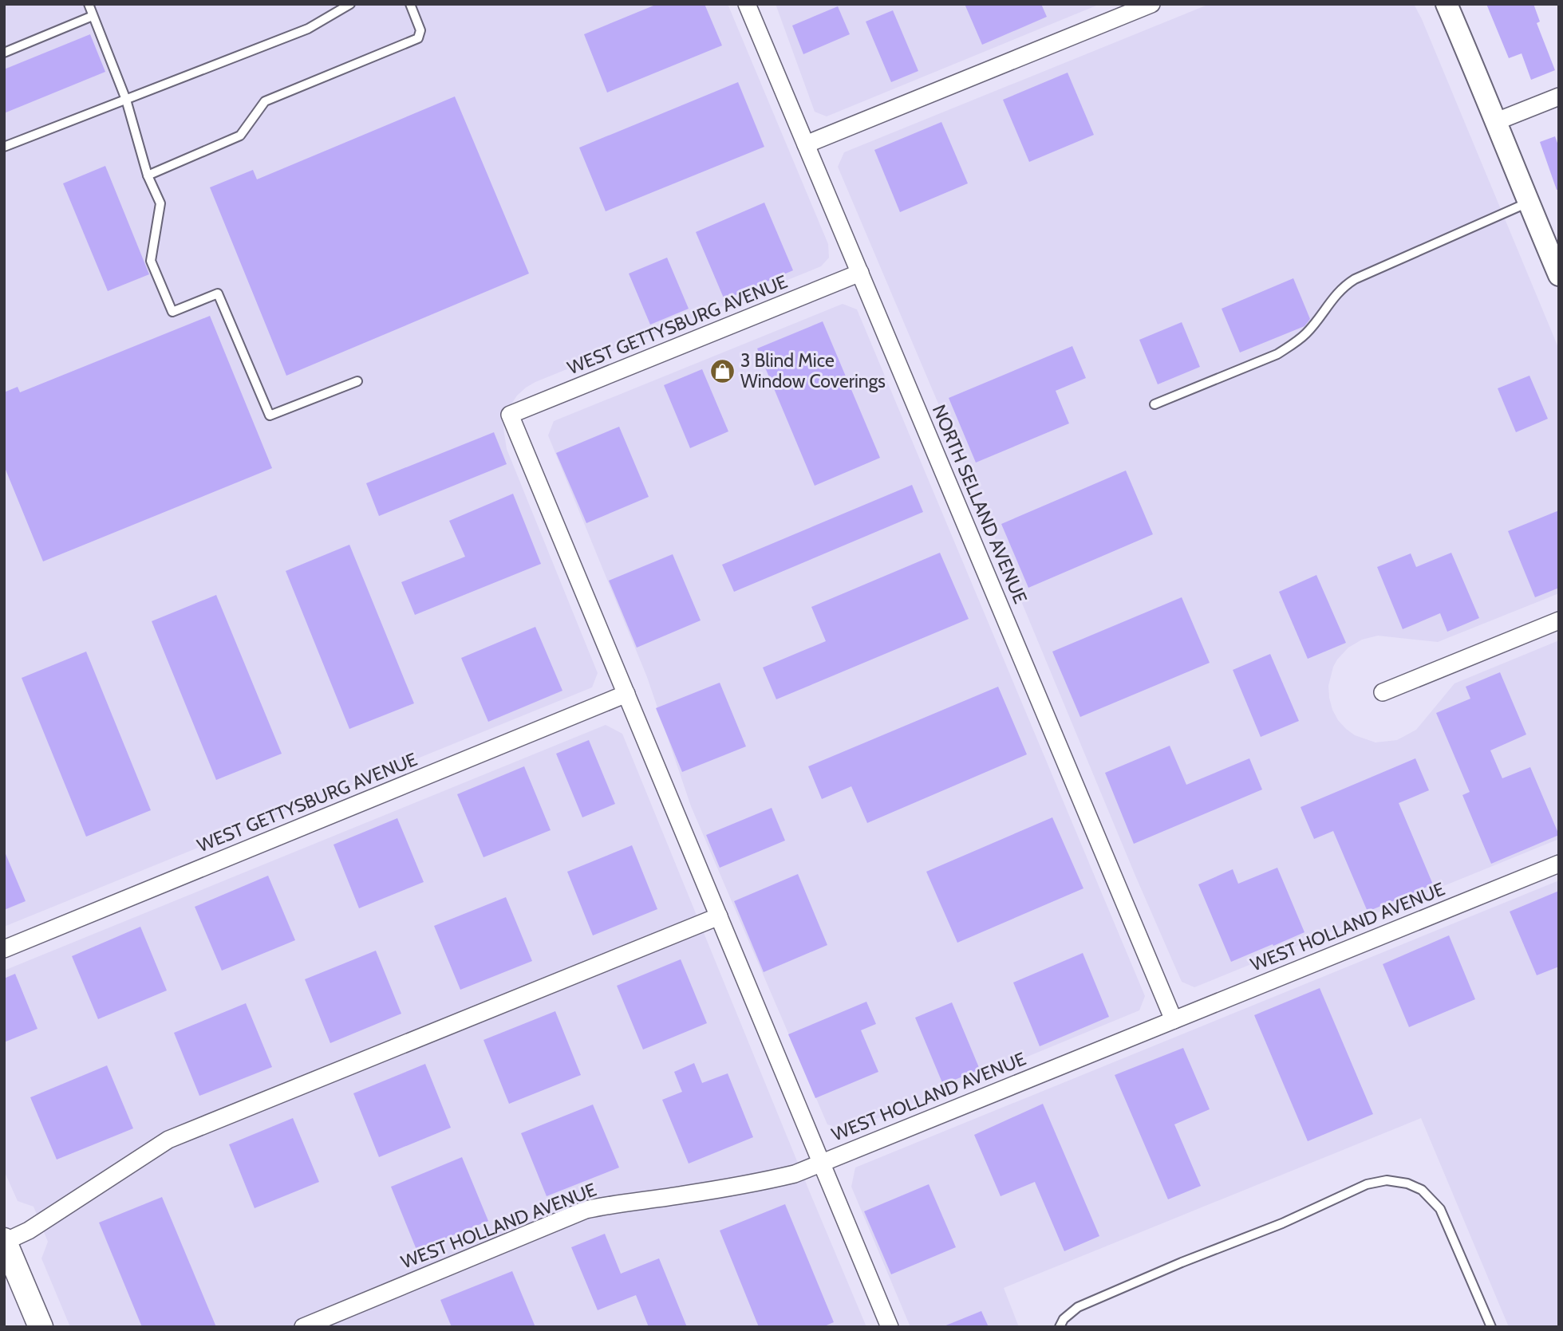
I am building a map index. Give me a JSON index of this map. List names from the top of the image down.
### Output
{
  "streets": {
    "street": ["WEST GETTYSBURG AVENUE", "NORTH SELLAND AVENUE", "WEST HOLLAND AVENUE"]
  },
  "crossings": [
    ["WEST GETTYSBURG AVENUE", "NORTH SELLAND AVENUE"],
    ["NORTH SELLAND AVENUE", "WEST HOLLAND AVENUE"]
  ],
  "places": {
    "shop": ["3 Blind Mice Window Coverings"]
  }
}
